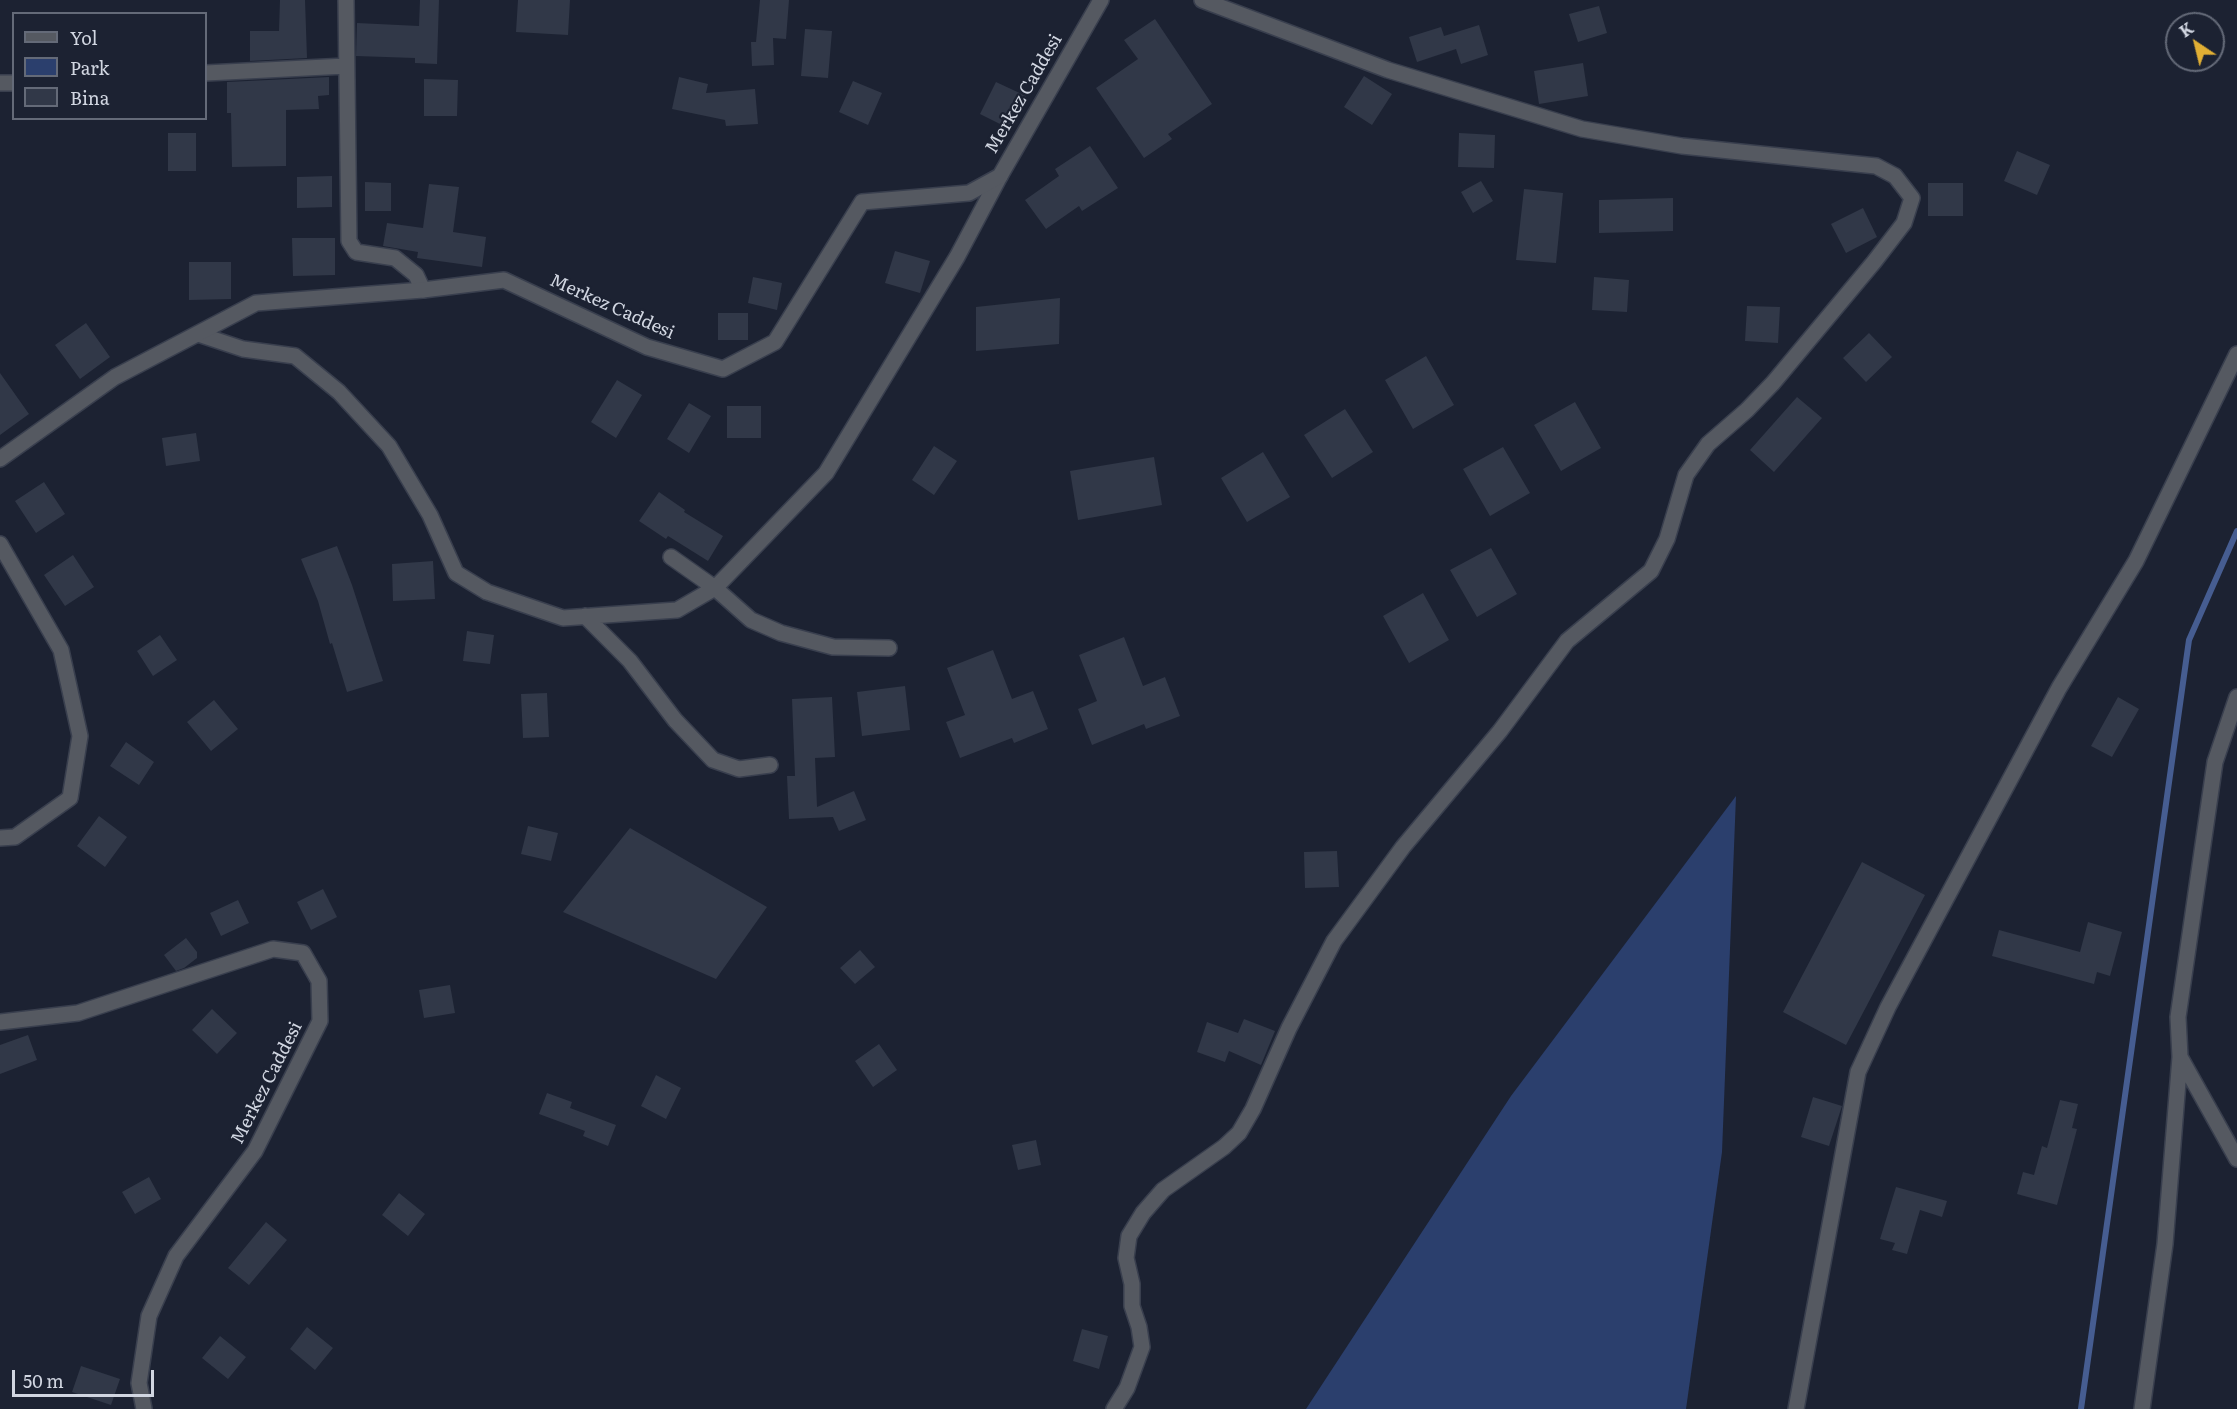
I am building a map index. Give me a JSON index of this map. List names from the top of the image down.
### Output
{
  "streets": {
    "street": ["Merkez Caddesi"]
  },
  "legend": ["Yol", "Park", "Bina"],
  "scale_bar": "50 m",
  "north": "top left"
}
